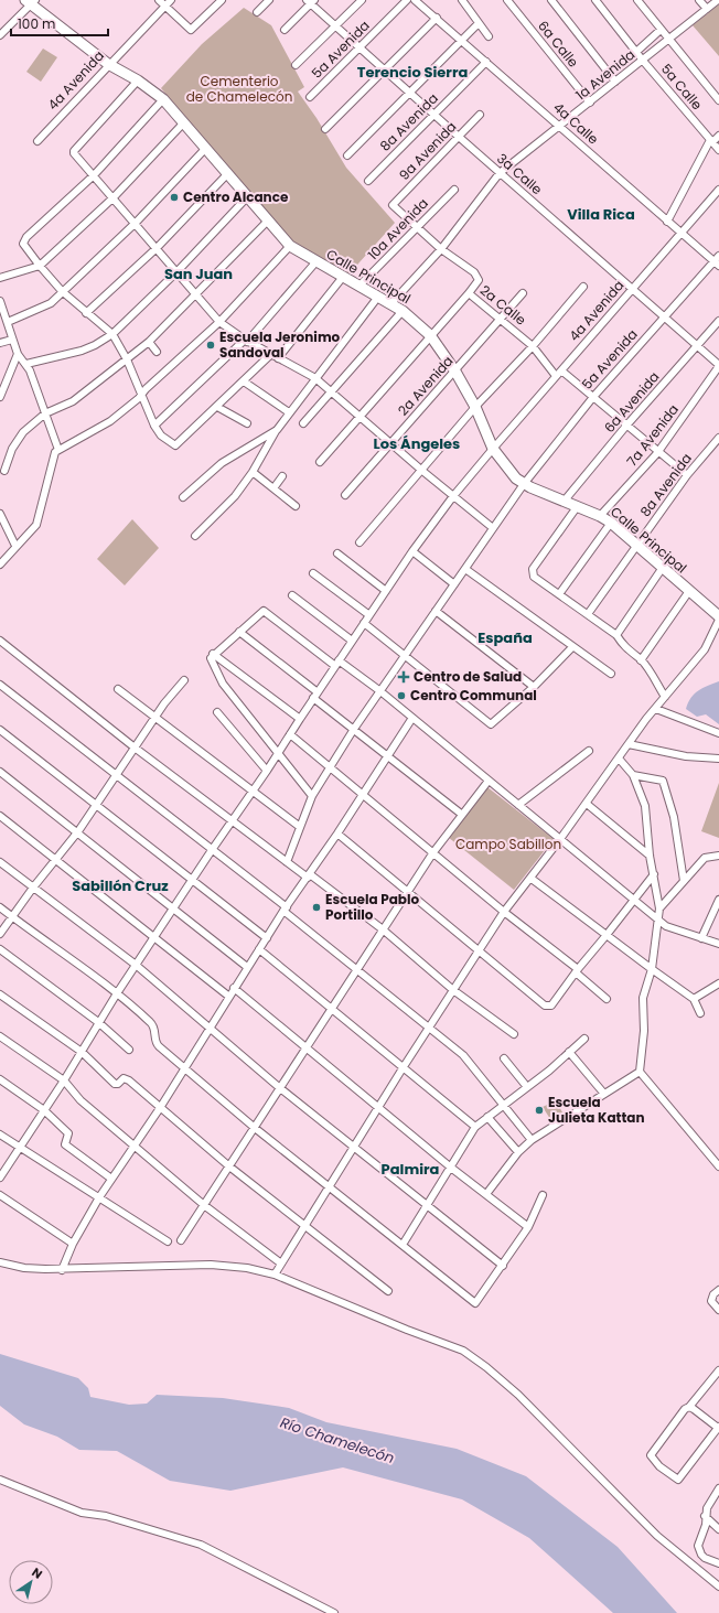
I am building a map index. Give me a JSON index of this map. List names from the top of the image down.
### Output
{
  "streets": {
    "street": [
      "6a Calle",
      "5a Avenida",
      "1a Avenida",
      "4a Avenida",
      "5a Calle",
      "8a Avenida",
      "4a Calle",
      "9a Avenida",
      "3a Calle",
      "10a Avenida",
      "Calle Principal",
      "2a Calle",
      "2a Avenida",
      "6a Avenida",
      "7a Avenida"
    ]
  },
  "crossings": [
    ["6a Calle", "1a Avenida"],
    ["5a Avenida", "4a Calle"],
    ["5a Avenida", "3a Calle"],
    ["5a Avenida", "Calle Principal"],
    ["5a Avenida", "2a Calle"],
    ["1a Avenida", "5a Calle"],
    ["1a Avenida", "4a Calle"],
    ["1a Avenida", "3a Calle"],
    ["1a Avenida", "Calle Principal"],
    ["1a Avenida", "2a Calle"],
    ["4a Avenida", "4a Calle"],
    ["4a Avenida", "3a Calle"],
    ["4a Avenida", "Calle Principal"],
    ["4a Avenida", "2a Calle"],
    ["8a Avenida", "4a Calle"],
    ["8a Avenida", "3a Calle"],
    ["8a Avenida", "Calle Principal"],
    ["8a Avenida", "2a Calle"],
    ["9a Avenida", "3a Calle"],
    ["9a Avenida", "2a Calle"],
    ["3a Calle", "6a Avenida"],
    ["3a Calle", "7a Avenida"],
    ["10a Avenida", "Calle Principal"],
    ["10a Avenida", "2a Calle"],
    ["Calle Principal", "2a Avenida"],
    ["Calle Principal", "6a Avenida"],
    ["Calle Principal", "7a Avenida"],
    ["2a Calle", "2a Avenida"],
    ["2a Calle", "6a Avenida"],
    ["2a Calle", "7a Avenida"]
  ],
  "districts": [
    "Terencio Sierra",
    "Villa Rica",
    "San Juan",
    "Los Ángeles",
    "España",
    "Sabillón Cruz",
    "Palmira"
  ],
  "water": ["Río Chamelecón"],
  "parks": ["Cementerio de Chamelecón", "Campo Sabillon"],
  "places": {
    "other": [
      "Centro Alcance",
      "Escuela Jeronimo Sandoval",
      "Centro Communal",
      "Escuela Pablo Portillo",
      "Escuela Julieta Kattan"
    ],
    "health": ["Centro de Salud"]
  },
  "scale_bar": "100 m",
  "north": "top right"
}
